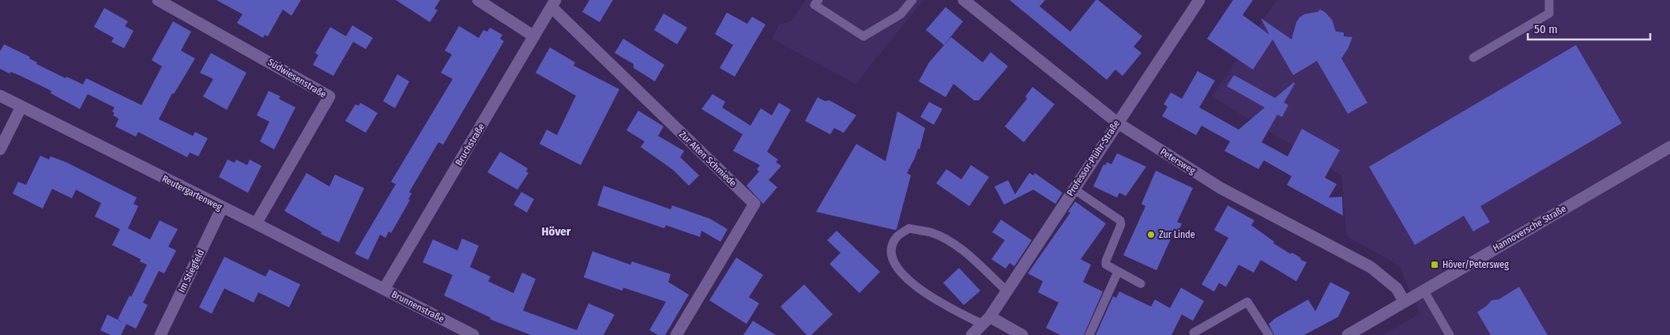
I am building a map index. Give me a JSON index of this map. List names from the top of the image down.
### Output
{
  "streets": {
    "street": [
      "Südwiesenstraße",
      "Bruchstraße",
      "Professor-Plühr-Straße",
      "Zur Alten Schmiede",
      "Petersweg",
      "Reutergartenweg",
      "Hannoversche Straße",
      "Im Stiegfeld",
      "Brunnenstraße"
    ]
  },
  "crossings": [
    ["Südwiesenstraße", "Reutergartenweg"],
    ["Bruchstraße", "Zur Alten Schmiede"],
    ["Bruchstraße", "Reutergartenweg"],
    ["Bruchstraße", "Brunnenstraße"],
    ["Professor-Plühr-Straße", "Petersweg"],
    ["Petersweg", "Hannoversche Straße"],
    ["Reutergartenweg", "Im Stiegfeld"],
    ["Reutergartenweg", "Brunnenstraße"]
  ],
  "districts": ["Höver"],
  "places": {
    "other": ["Zur Linde"],
    "transit": ["Höver/Petersweg"]
  },
  "scale_bar": "50 m"
}
